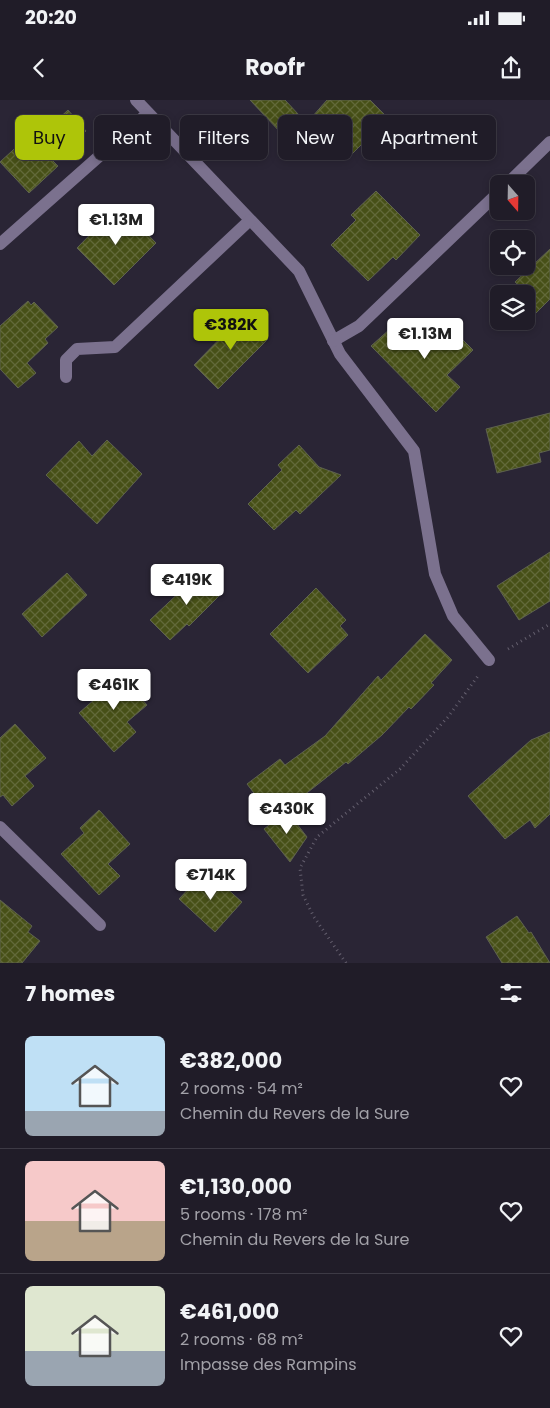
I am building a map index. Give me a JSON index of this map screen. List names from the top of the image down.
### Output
{
  "north": "bottom",
  "page": {
    "status": "20:20",
    "header": "Roofr",
    "chip": [
      "Buy",
      "Rent",
      "Filters",
      "New",
      "Apartment"
    ],
    "price": [
      "€1.13M",
      "€382K",
      "€1.13M",
      "€419K",
      "€461K",
      "€430K",
      "€714K"
    ],
    "heading": "7 homes",
    "list": [
      {
        "name": "€382,000",
        "note": "2 rooms · 54 m² · Chemin du Revers de la Sure"
      },
      {
        "name": "€1,130,000",
        "note": "5 rooms · 178 m² · Chemin du Revers de la Sure"
      },
      {
        "name": "€461,000",
        "note": "2 rooms · 68 m² · Impasse des Rampins"
      }
    ]
  }
}
